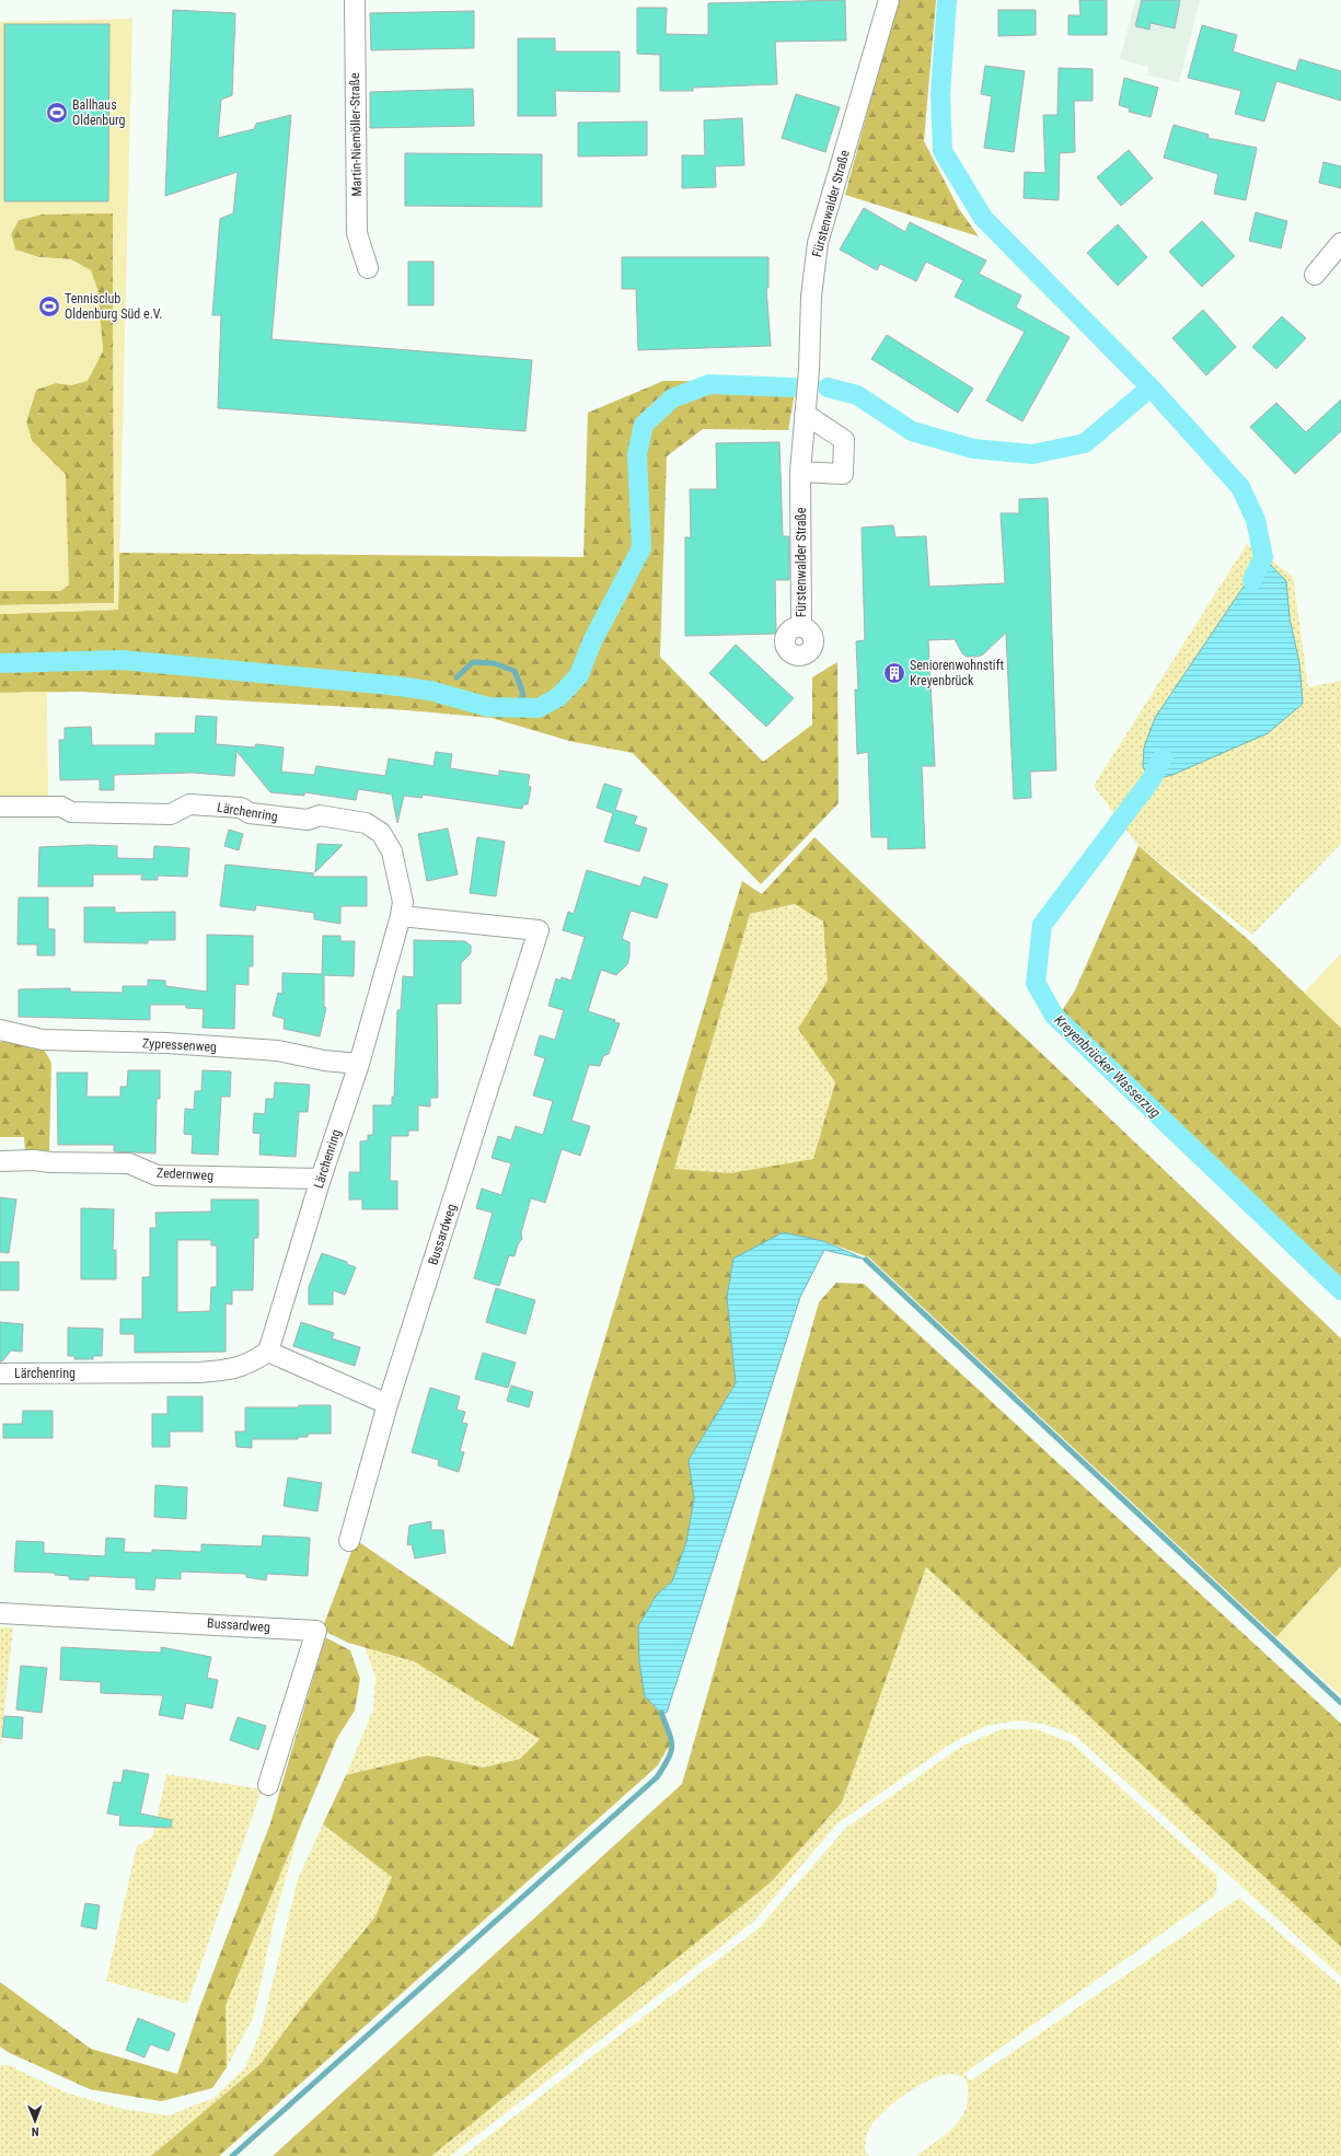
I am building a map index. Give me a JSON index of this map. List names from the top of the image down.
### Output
{
  "streets": {
    "street": [
      "Martin-Niemöller-Straße",
      "Fürstenwalder Straße",
      "Lärchenring",
      "Zypressenweg",
      "Zedernweg",
      "Bussardweg"
    ]
  },
  "crossings": [
    ["Lärchenring", "Zypressenweg"],
    ["Lärchenring", "Zedernweg"],
    ["Lärchenring", "Bussardweg"]
  ],
  "water": ["Kreyenbrücker Wasserzug"],
  "places": {
    "sports": ["Ballhaus Oldenburg", "Tennisclub Oldenburg Süd e.V."],
    "building": ["Seniorenwohnstift Kreyenbrück"]
  },
  "north": "bottom"
}
